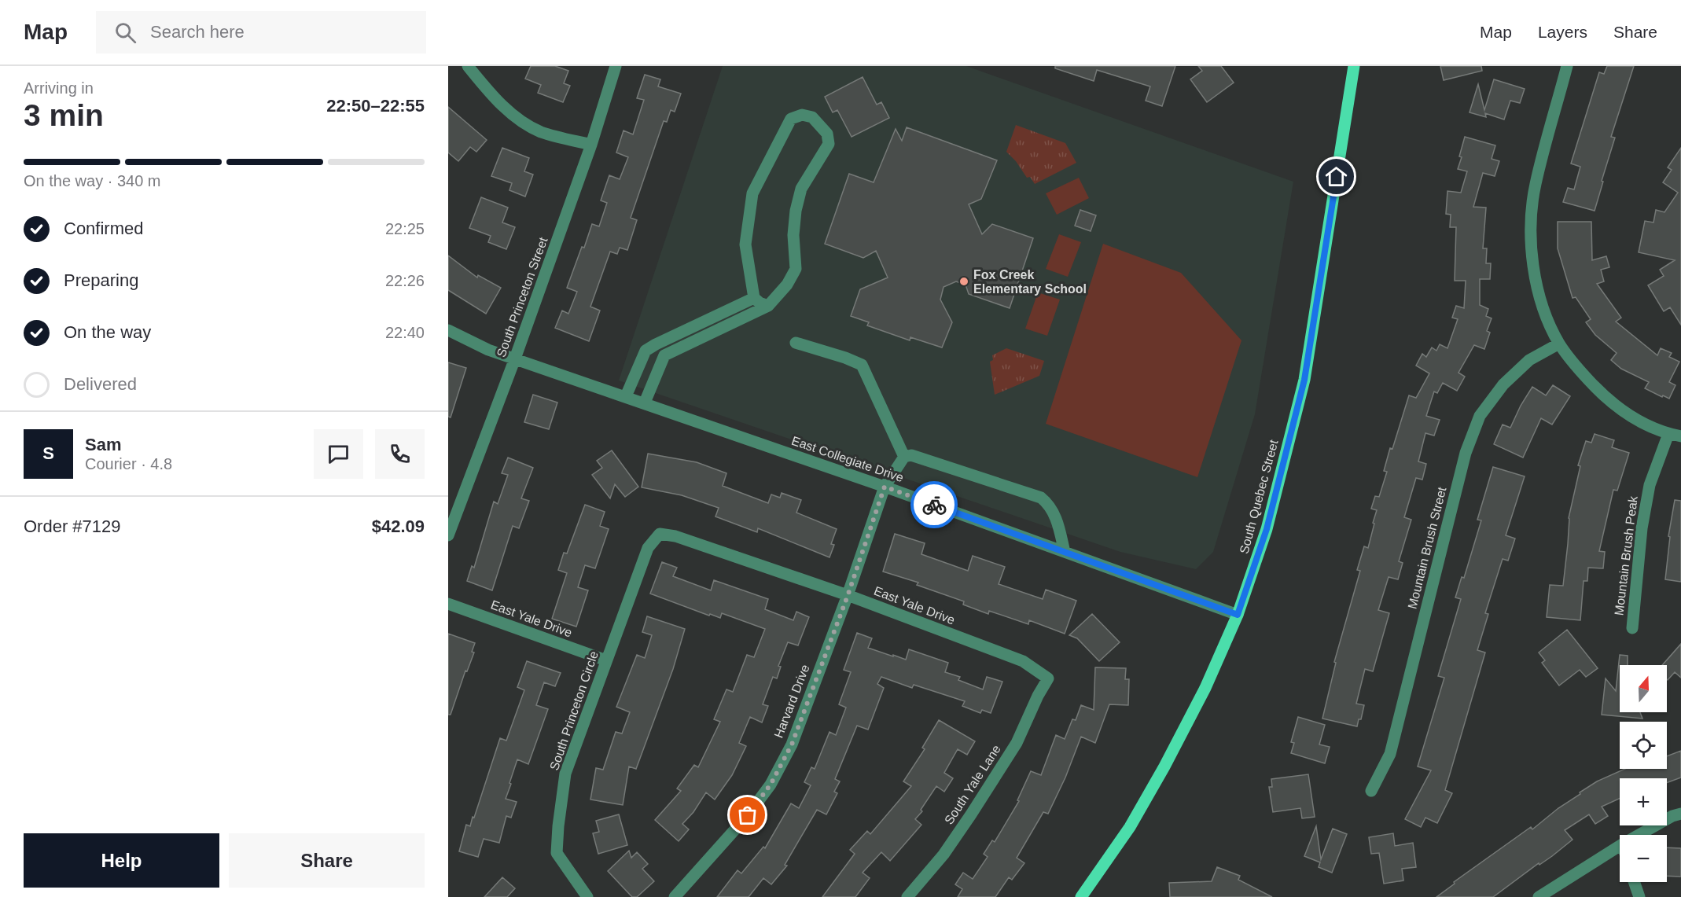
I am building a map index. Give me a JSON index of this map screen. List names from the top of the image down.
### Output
{
  "streets": {
    "main road": ["South Quebec Street"],
    "street": [
      "South Princeton Street",
      "East Collegiate Drive",
      "Mountain Brush Street",
      "Mountain Brush Peak",
      "East Yale Drive",
      "Harvard Drive",
      "South Princeton Circle",
      "South Yale Lane"
    ]
  },
  "crossings": [
    ["South Princeton Street", "East Collegiate Drive"],
    ["East Collegiate Drive", "South Quebec Street"],
    ["East Collegiate Drive", "Harvard Drive"],
    ["East Yale Drive", "Harvard Drive"],
    ["East Yale Drive", "South Princeton Circle"],
    ["East Yale Drive", "South Yale Lane"]
  ],
  "places": ["Fox Creek Elementary School"],
  "north": "top",
  "page": {
    "header": "Map",
    "search": "Search here",
    "nav": ["Map", "Layers", "Share"],
    "heading": ["3 min", "Arriving in", "22:50–22:55"],
    "panel": [
      "Sam",
      "Courier · 4.8",
      "Order #7129",
      "$42.09"
    ],
    "bar": "On the way · 340 m",
    "list": [
      ["Confirmed", "22:25"],
      ["Preparing", "22:26"],
      ["On the way", "22:40"],
      "Delivered"
    ],
    "round": "S",
    "map_buttons": ["+", "−"],
    "buttons": ["Help", "Share"]
  }
}
